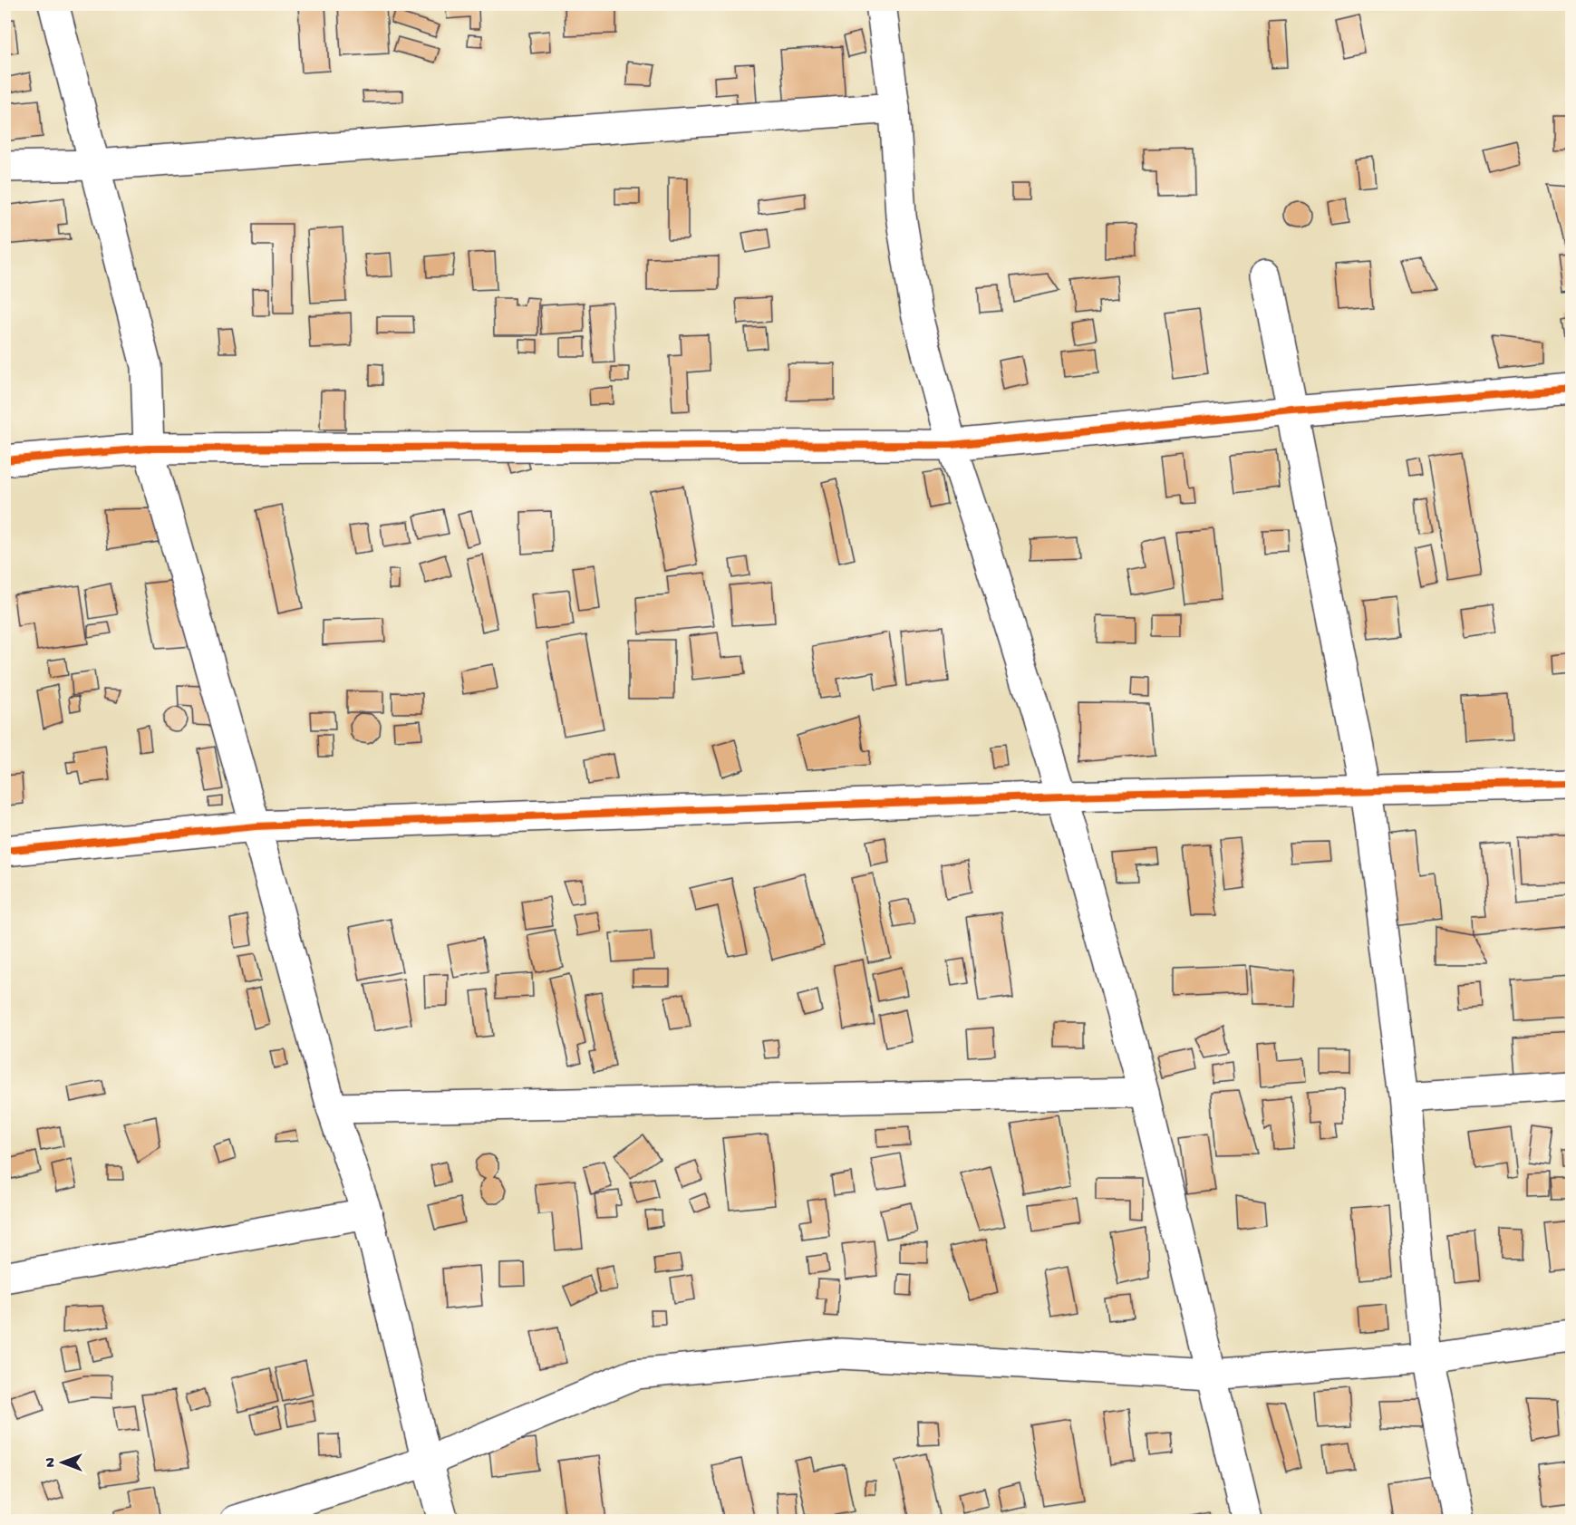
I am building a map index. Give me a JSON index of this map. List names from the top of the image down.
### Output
{
  "north": "left"
}
